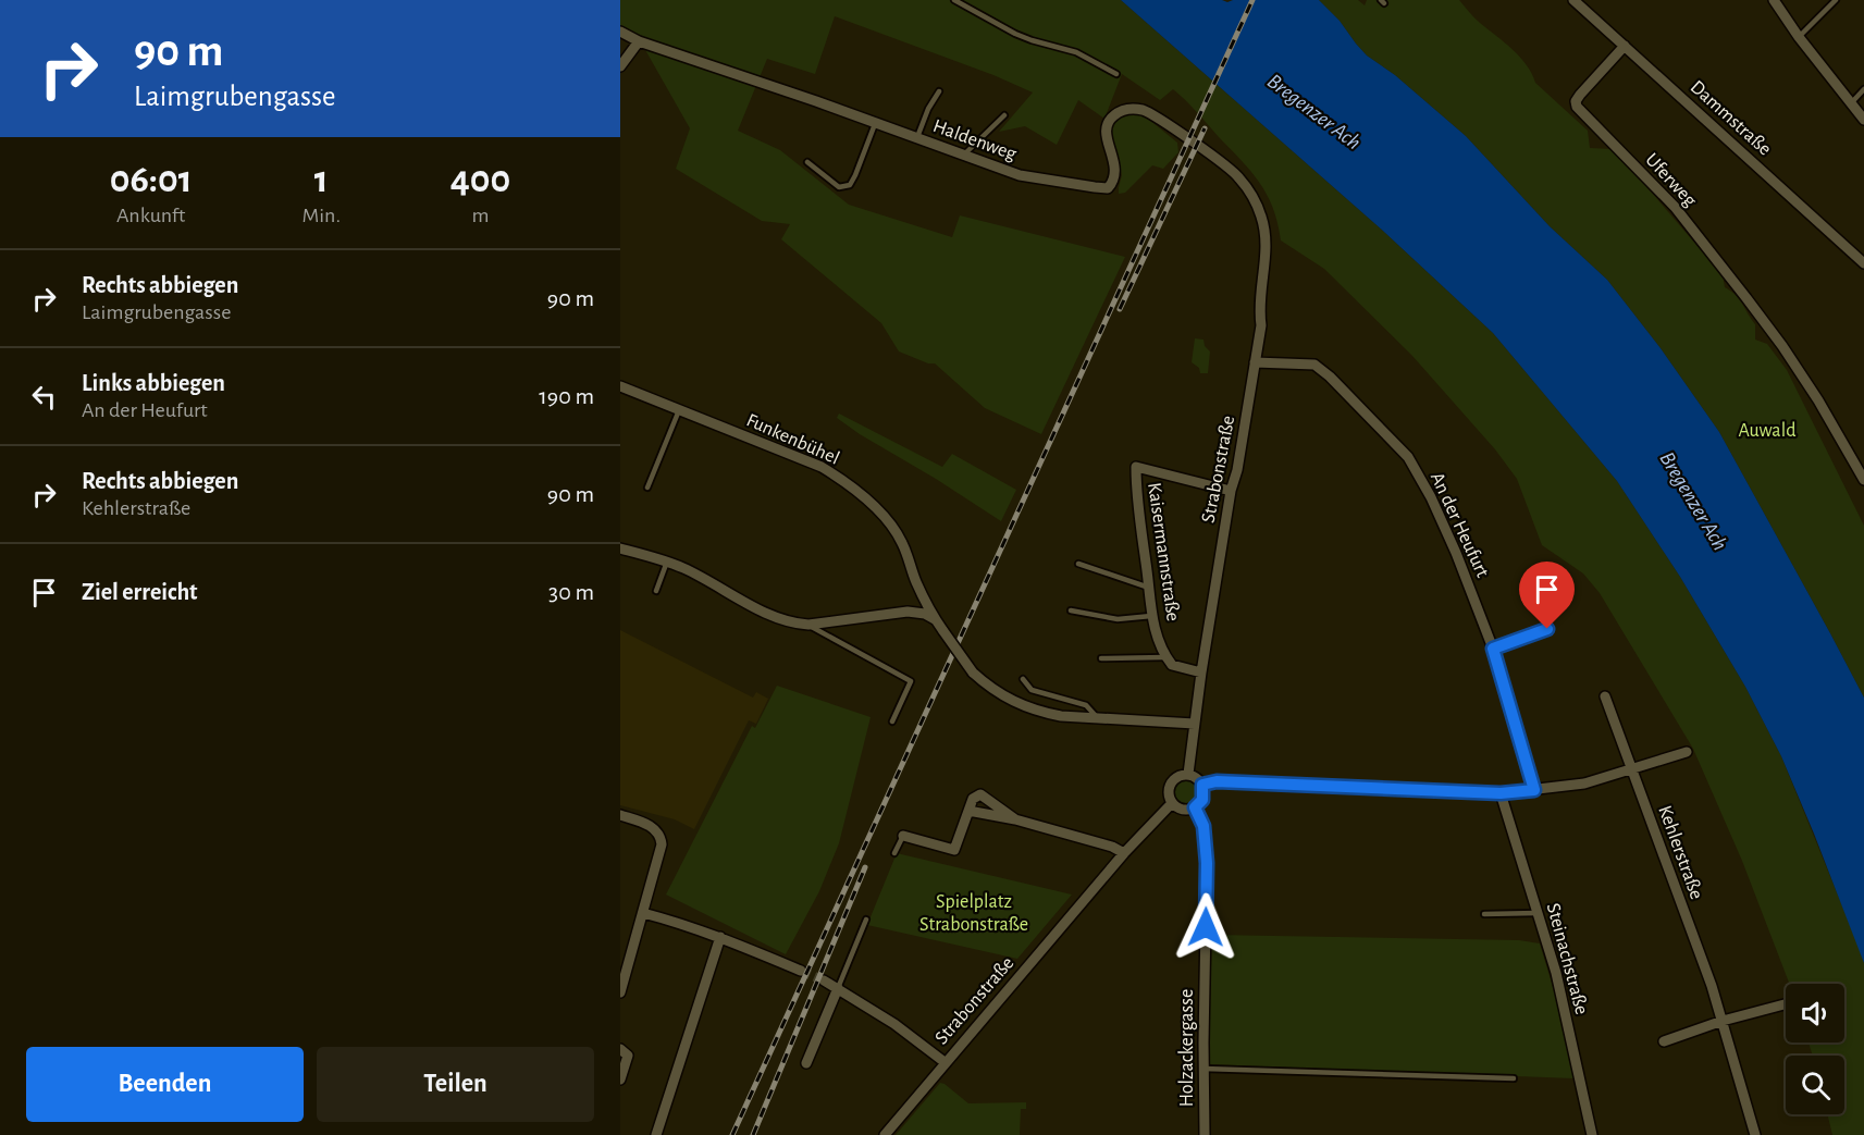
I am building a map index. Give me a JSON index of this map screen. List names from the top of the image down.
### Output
{
  "streets": {
    "street": [
      "Dammstraße",
      "Haldenweg",
      "Uferweg",
      "Funkenbühel",
      "Strabonstraße",
      "An der Heufurt",
      "Kaisermannstraße",
      "Kehlerstraße",
      "Steinachstraße",
      "Holzackergasse"
    ]
  },
  "crossings": [
    ["Dammstraße", "Uferweg"],
    ["Haldenweg", "Strabonstraße"],
    ["Funkenbühel", "Strabonstraße"],
    ["Strabonstraße", "An der Heufurt"],
    ["Strabonstraße", "Kaisermannstraße"],
    ["Strabonstraße", "Holzackergasse"]
  ],
  "water": ["Bregenzer Ach"],
  "parks": ["Auwald", "Spielplatz Strabonstraße"],
  "page": {
    "turn": ["90 m", "Laimgrubengasse"],
    "eta": [
      "06:01",
      "Ankunft",
      "1",
      "Min.",
      "400",
      "m"
    ],
    "list": [
      {
        "name": "Rechts abbiegen",
        "note": "Laimgrubengasse",
        "value": "90 m"
      },
      {
        "name": "Links abbiegen",
        "note": "An der Heufurt",
        "value": "190 m"
      },
      {
        "name": "Rechts abbiegen",
        "note": "Kehlerstraße",
        "value": "90 m"
      },
      {
        "name": "Ziel erreicht",
        "value": "30 m"
      }
    ],
    "buttons": ["Beenden", "Teilen"]
  }
}
